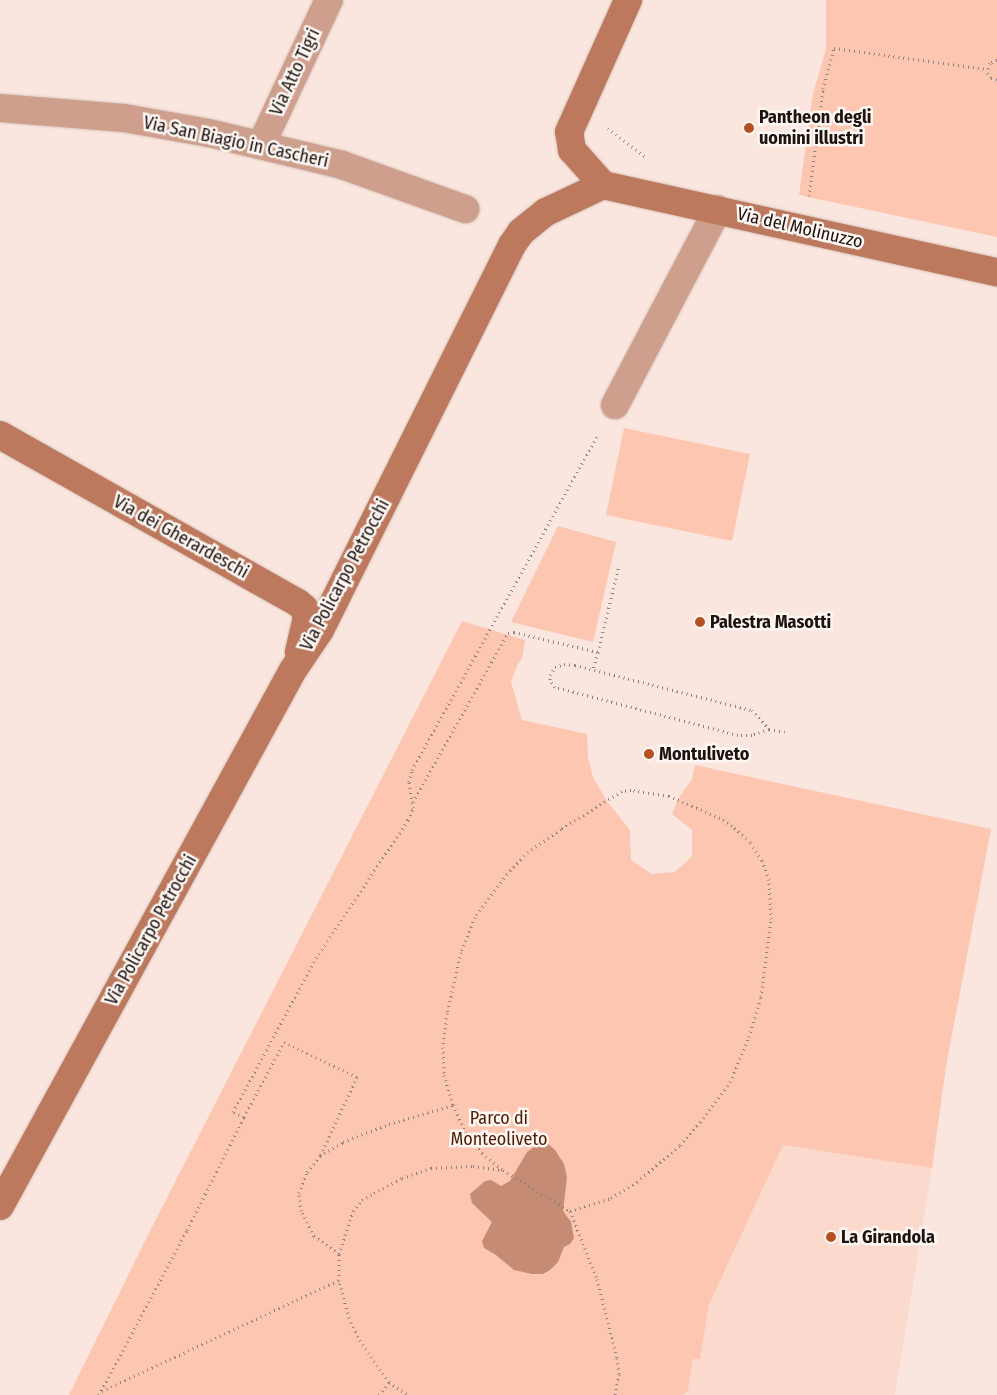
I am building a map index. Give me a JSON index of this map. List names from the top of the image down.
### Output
{
  "streets": {
    "street": [
      "Via Atto Tigri",
      "Via San Biagio in Cascheri",
      "Via del Molinuzzo",
      "Via dei Gherardeschi",
      "Via Policarpo Petrocchi"
    ]
  },
  "crossings": [
    ["Via Atto Tigri", "Via San Biagio in Cascheri"],
    ["Via del Molinuzzo", "Via Policarpo Petrocchi"]
  ],
  "parks": ["Parco di Monteoliveto"],
  "places": [
    "Pantheon degli uomini illustri",
    "Palestra Masotti",
    "Montuliveto",
    "La Girandola"
  ]
}
